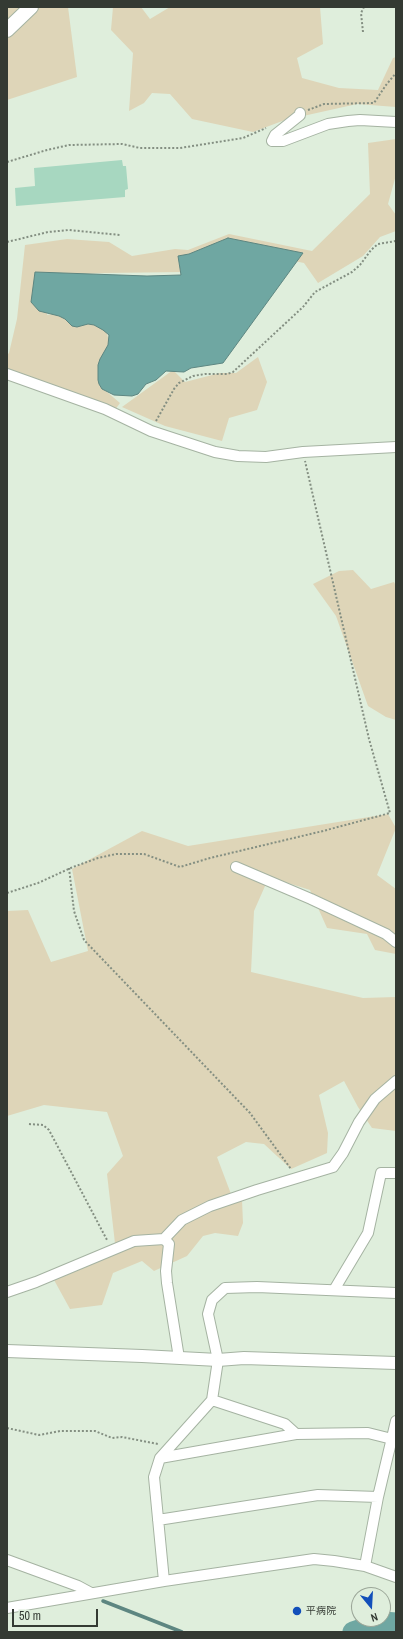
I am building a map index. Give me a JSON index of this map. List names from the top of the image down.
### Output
{
  "places": ["平病院"],
  "scale_bar": "50 m",
  "north": "bottom"
}
